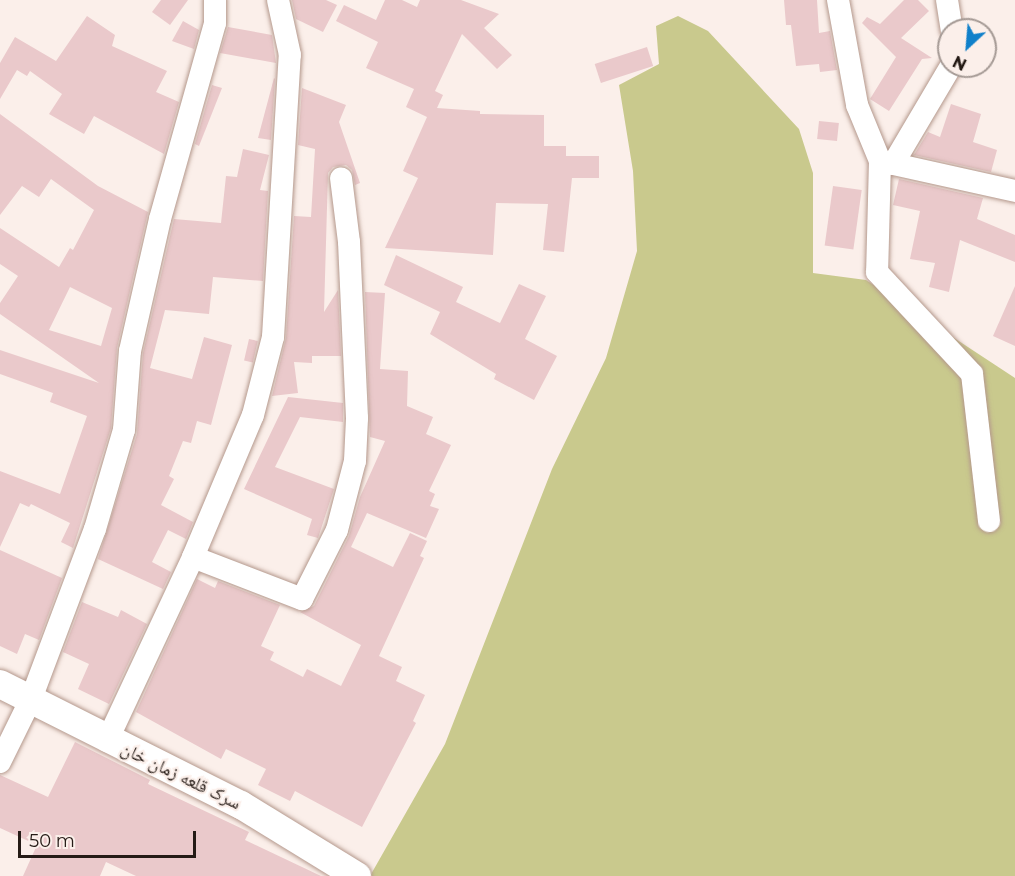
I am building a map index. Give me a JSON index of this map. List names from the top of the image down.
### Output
{
  "streets": {
    "street": ["سرک قلعه زمان خان"]
  },
  "scale_bar": "50 m",
  "north": "bottom left"
}
